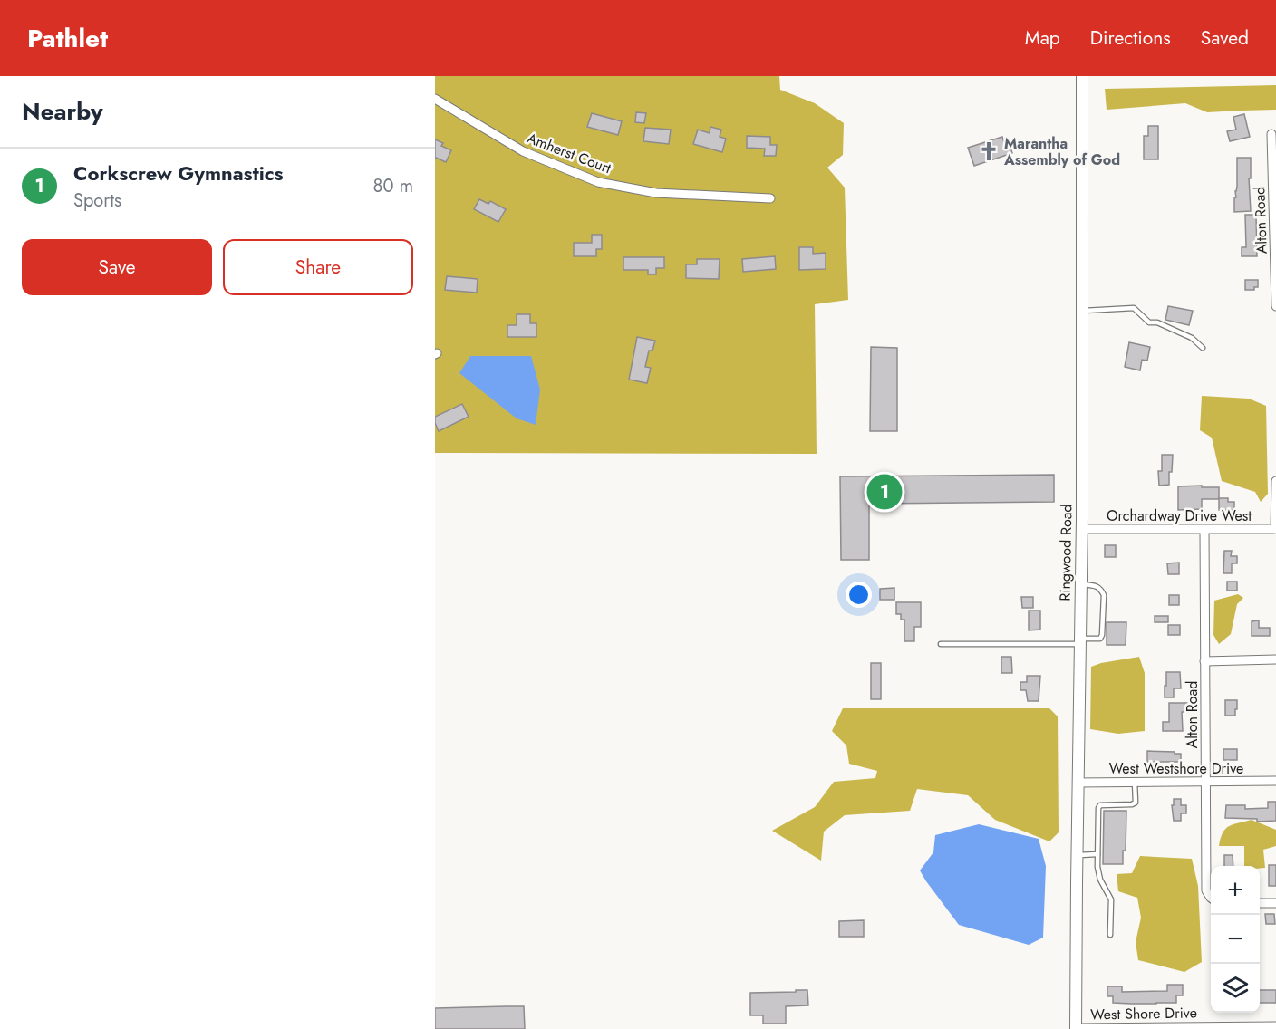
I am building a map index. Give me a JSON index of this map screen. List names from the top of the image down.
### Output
{
  "streets": {
    "street": [
      "Amherst Court",
      "Alton Road",
      "Orchardway Drive West",
      "Ringwood Road",
      "West Westshore Drive",
      "West Shore Drive"
    ]
  },
  "crossings": [
    ["Alton Road", "Orchardway Drive West"],
    ["Alton Road", "West Westshore Drive"],
    ["Orchardway Drive West", "Ringwood Road"],
    ["Ringwood Road", "West Westshore Drive"],
    ["Ringwood Road", "West Shore Drive"]
  ],
  "places": {
    "church": ["Marantha Assembly of God"]
  },
  "page": {
    "header": "Pathlet",
    "nav": ["Map", "Directions", "Saved"],
    "heading": "Nearby",
    "list": [
      {
        "mark": "1",
        "name": "Corkscrew Gymnastics",
        "note": "Sports",
        "value": "80 m"
      }
    ],
    "buttons": ["Save", "Share"],
    "pins": "1",
    "map_buttons": ["+", "−"]
  }
}
